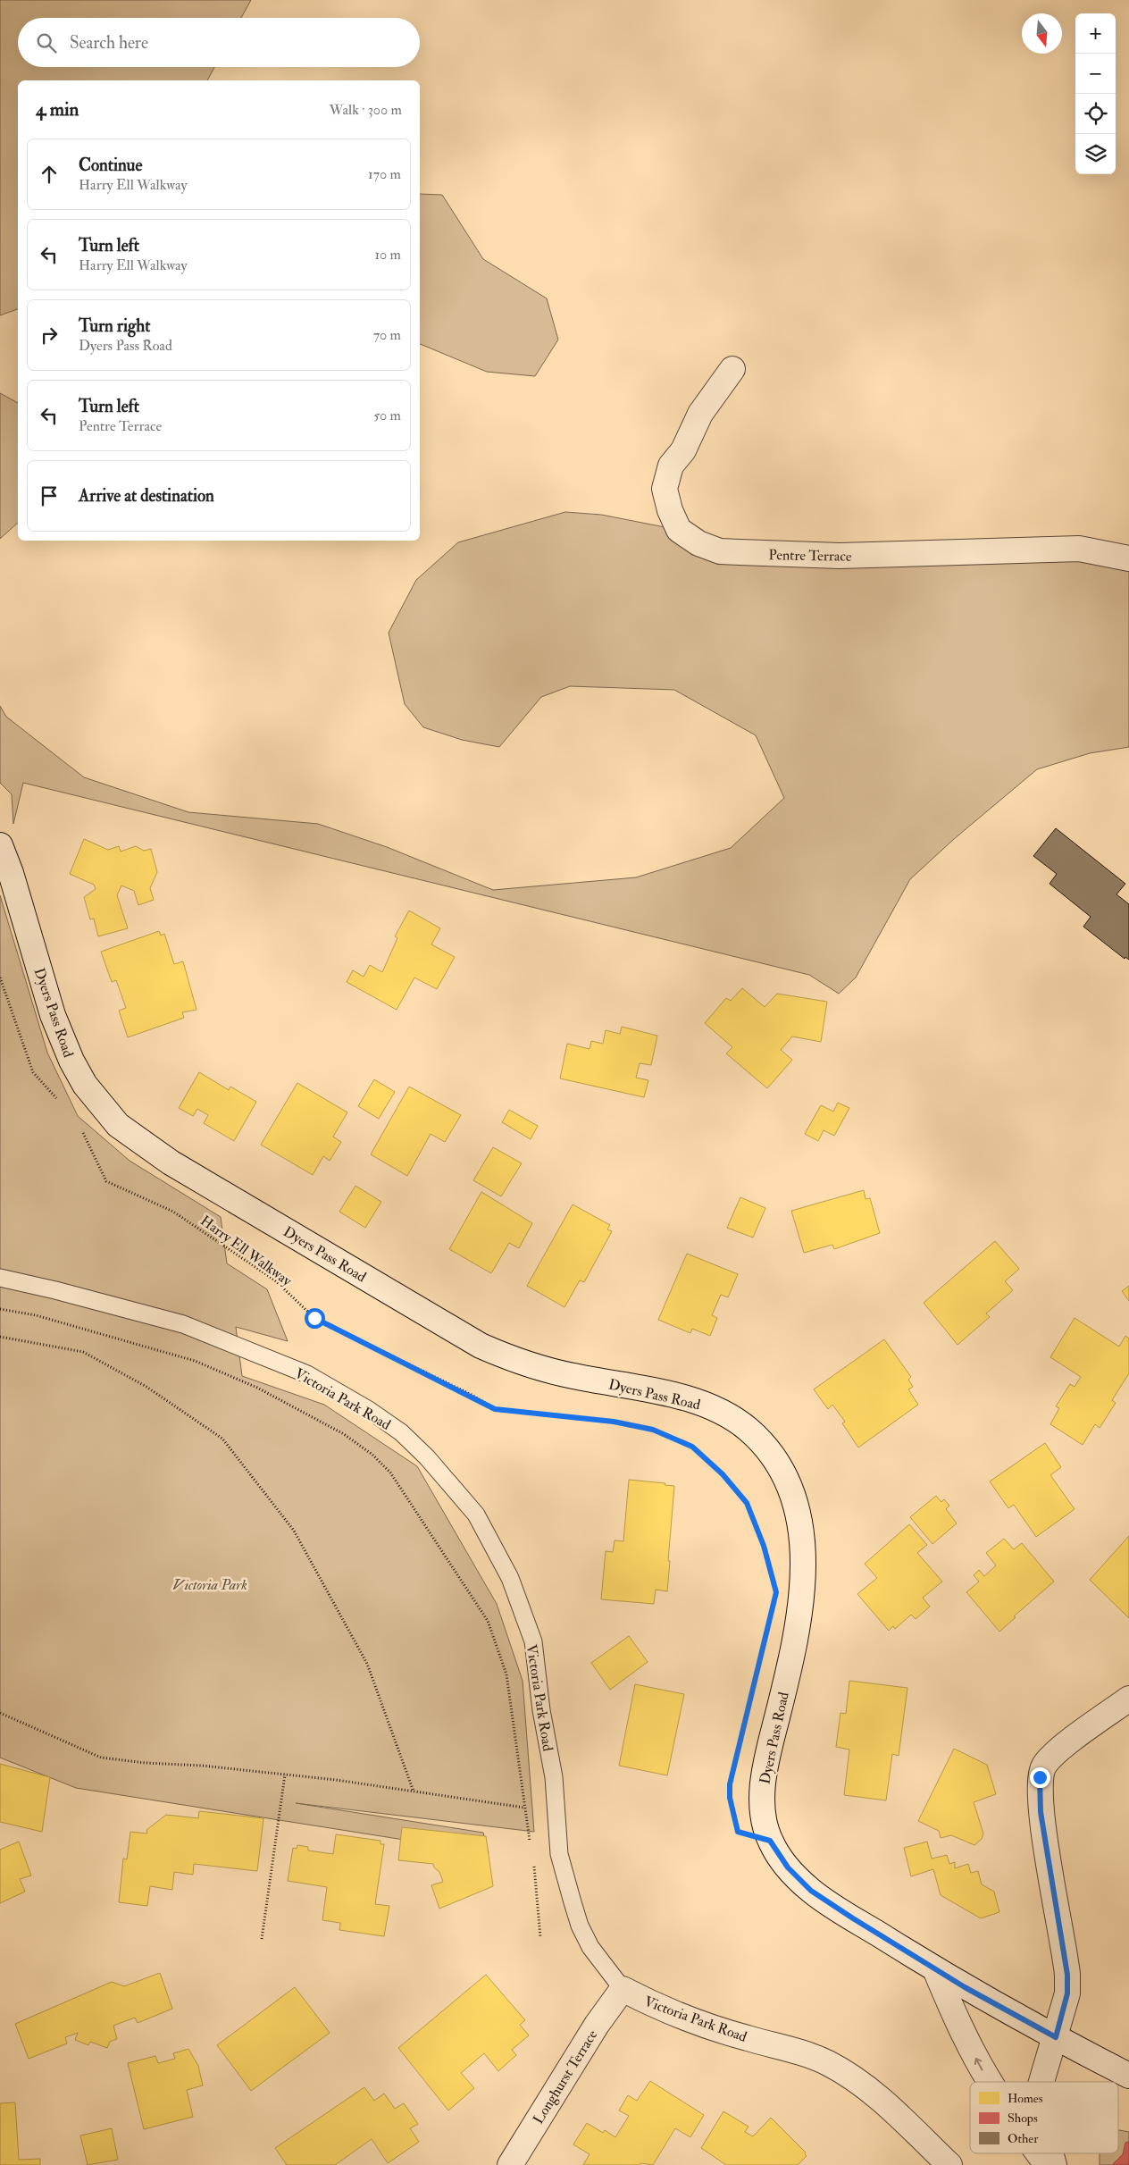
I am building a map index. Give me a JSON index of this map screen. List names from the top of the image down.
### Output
{
  "streets": {
    "street": [
      "Pentre Terrace",
      "Dyers Pass Road",
      "Victoria Park Road",
      "Longhurst Terrace"
    ],
    "path": ["Harry Ell Walkway"]
  },
  "crossings": [
    ["Victoria Park Road", "Longhurst Terrace"]
  ],
  "parks": ["Victoria Park"],
  "legend": ["Homes", "Shops", "Other"],
  "north": "bottom",
  "page": {
    "map_buttons": ["+", "−"],
    "search": "Search here",
    "heading": ["4 min", "Walk · 300 m"],
    "list": [
      ["Continue", "Harry Ell Walkway", "170 m"],
      ["Turn left", "Harry Ell Walkway", "10 m"],
      ["Turn right", "Dyers Pass Road", "70 m"],
      ["Turn left", "Pentre Terrace", "50 m"],
      "Arrive at destination"
    ]
  }
}
